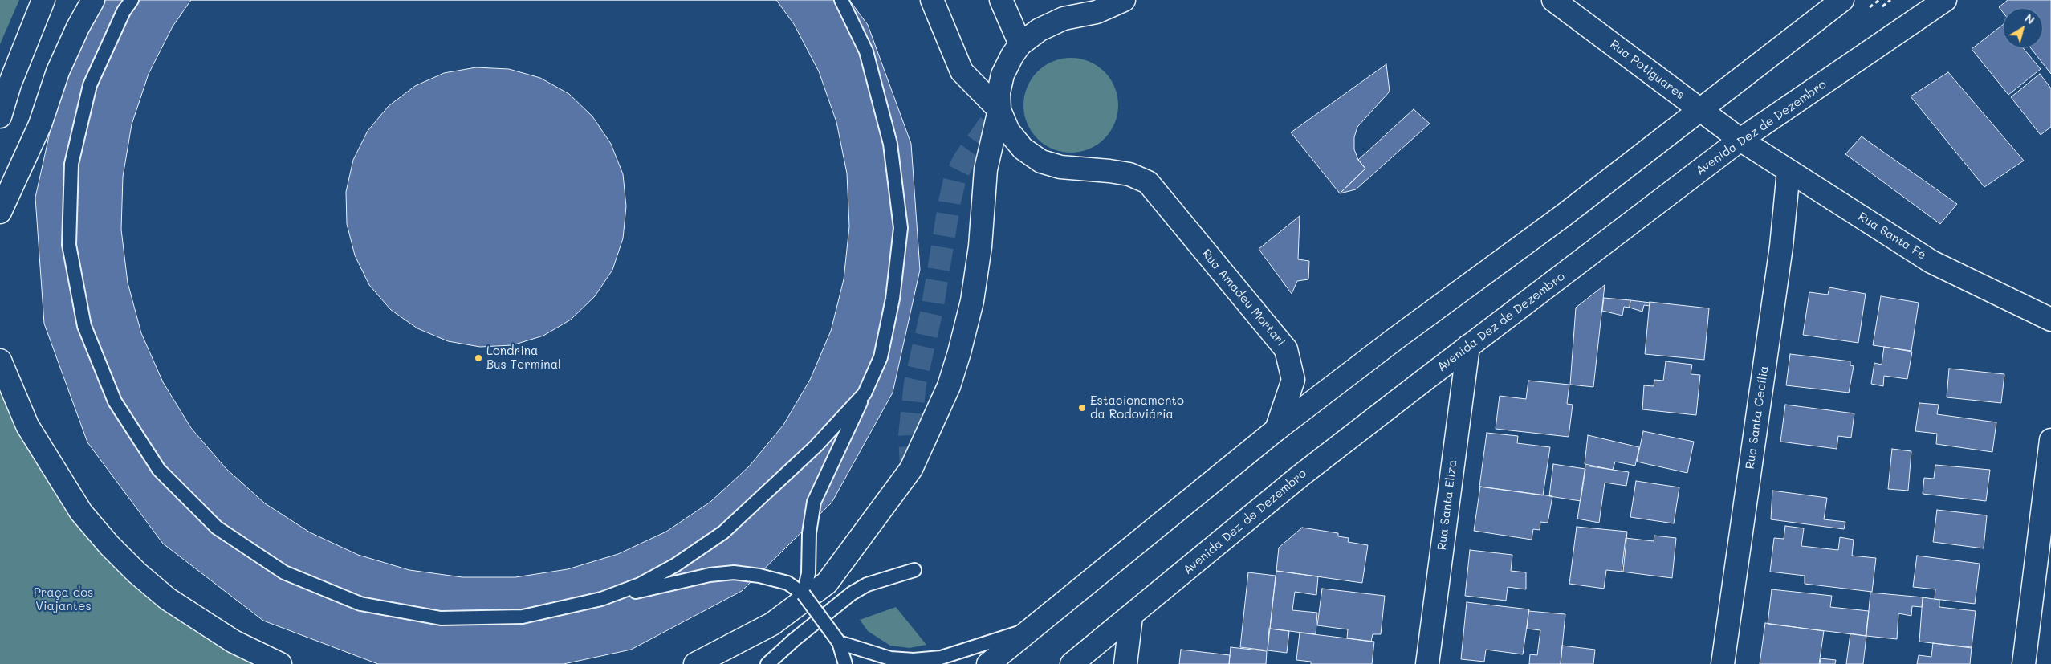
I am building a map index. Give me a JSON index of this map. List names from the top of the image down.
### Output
{
  "streets": {
    "main road": [
      "Rua Potiguares",
      "Avenida Dez de Dezembro",
      "Rua Santa Fé",
      "Rua Amadeu Mortari",
      "Rua Santa Cecília",
      "Rua Santa Eliza"
    ]
  },
  "crossings": [
    ["Rua Potiguares", "Avenida Dez de Dezembro"],
    ["Rua Potiguares", "Rua Santa Fé"],
    ["Avenida Dez de Dezembro", "Rua Santa Fé"],
    ["Avenida Dez de Dezembro", "Rua Santa Eliza"],
    ["Rua Santa Fé", "Rua Santa Cecília"]
  ],
  "parks": ["Praça dos Viajantes"],
  "places": ["Londrina Bus Terminal", "Estacionamento da Rodoviária"],
  "north": "top right"
}
